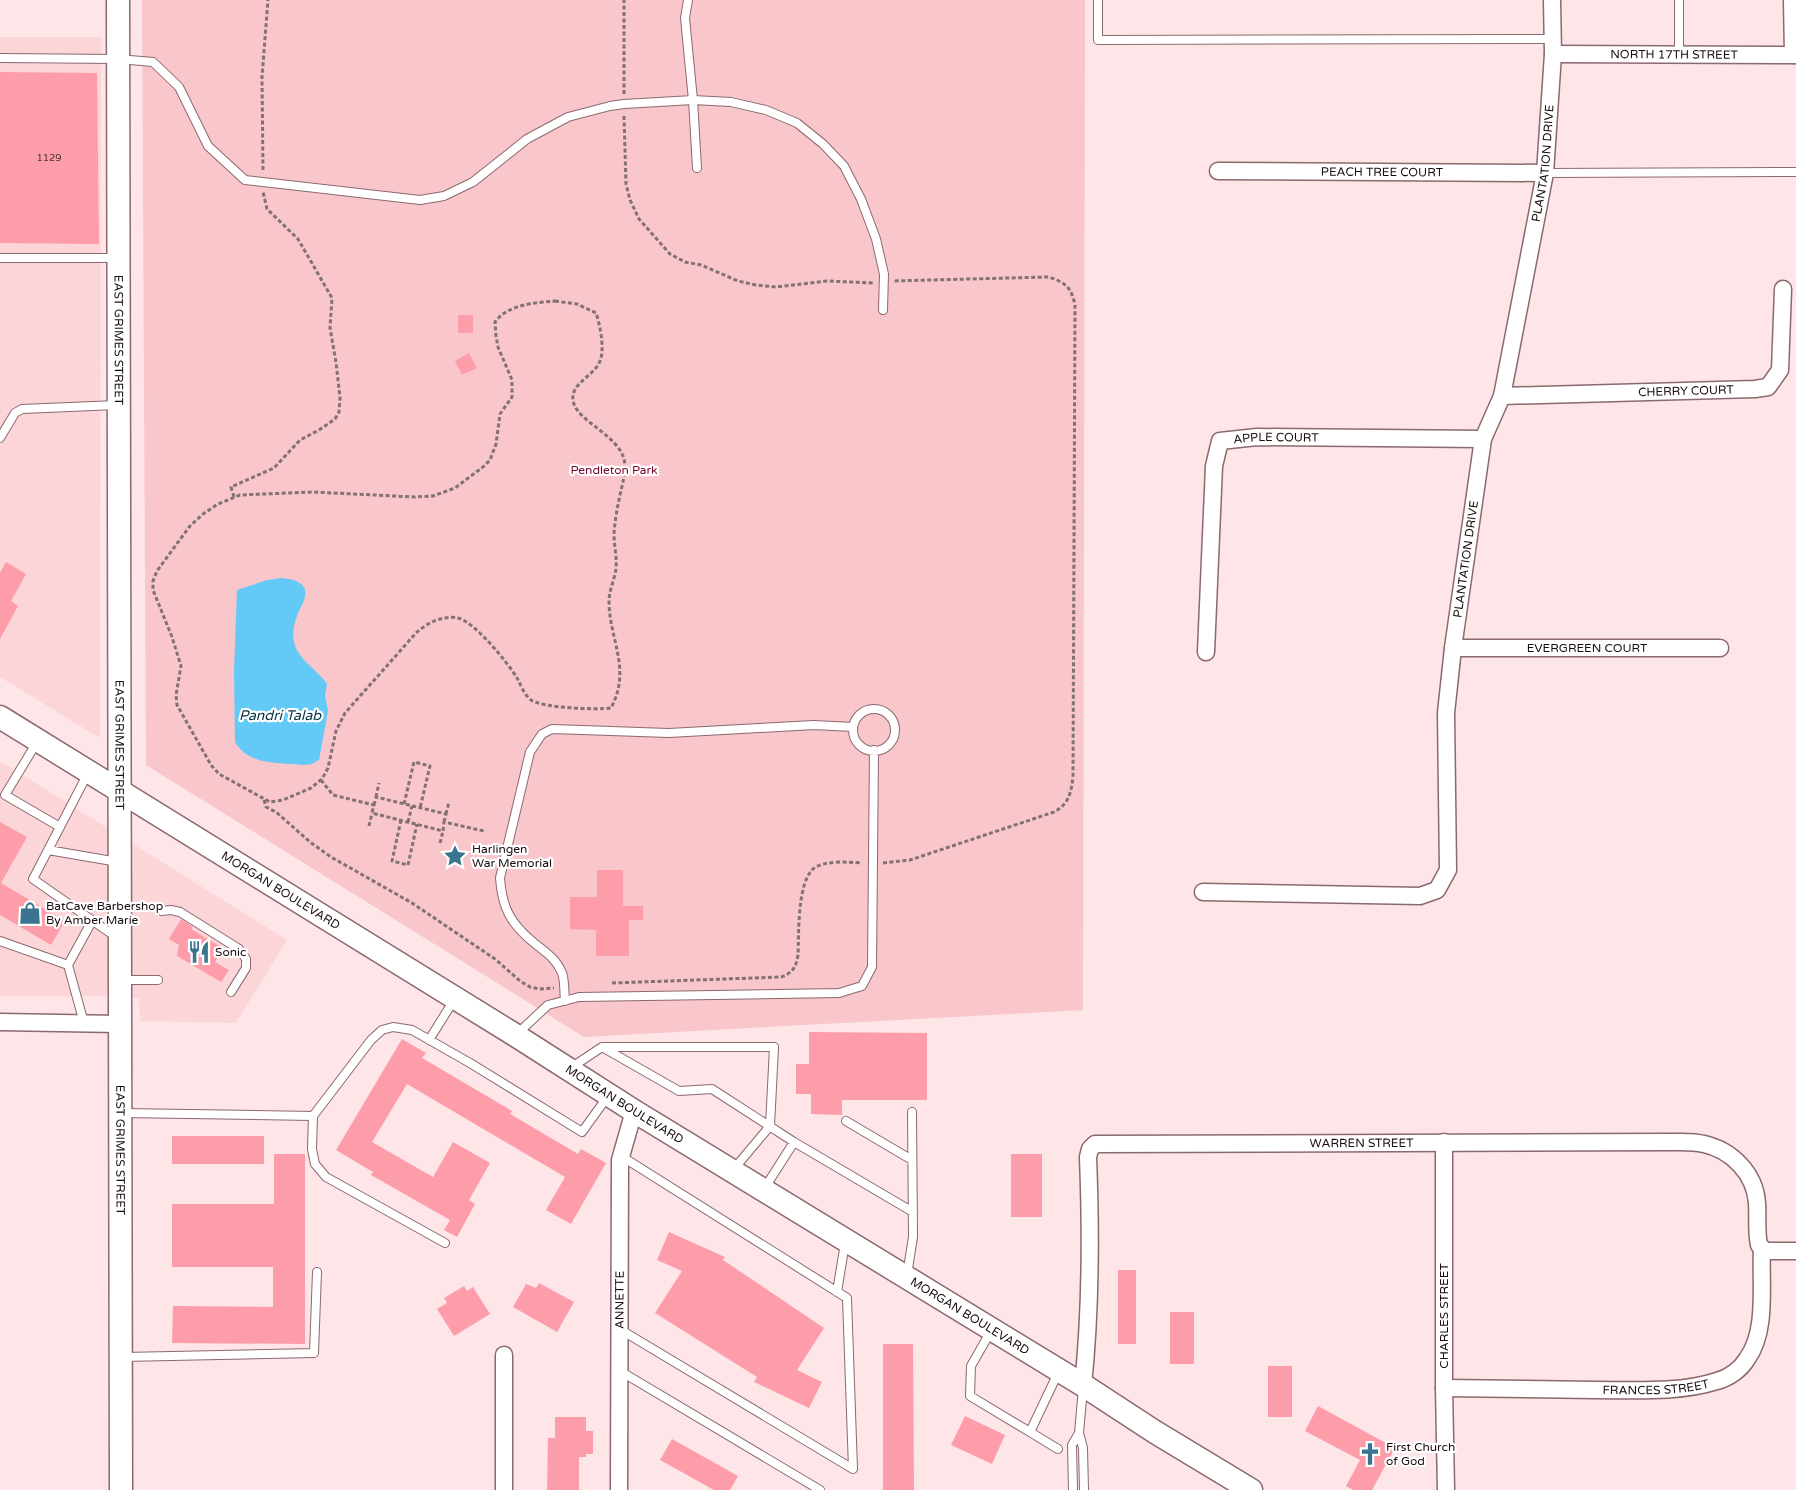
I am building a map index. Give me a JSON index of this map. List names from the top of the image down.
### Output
{
  "streets": {
    "street": [
      "NORTH 17TH STREET",
      "PLANTATION DRIVE",
      "PEACH TREE COURT",
      "EAST GRIMES STREET",
      "CHERRY COURT",
      "APPLE COURT",
      "EVERGREEN COURT",
      "MORGAN BOULEVARD",
      "WARREN STREET",
      "ANNETTE",
      "CHARLES STREET",
      "FRANCES STREET"
    ]
  },
  "crossings": [
    ["NORTH 17TH STREET", "PLANTATION DRIVE"],
    ["PLANTATION DRIVE", "PEACH TREE COURT"],
    ["PLANTATION DRIVE", "CHERRY COURT"],
    ["PLANTATION DRIVE", "APPLE COURT"],
    ["PLANTATION DRIVE", "EVERGREEN COURT"],
    ["EAST GRIMES STREET", "MORGAN BOULEVARD"],
    ["MORGAN BOULEVARD", "WARREN STREET"],
    ["MORGAN BOULEVARD", "ANNETTE"],
    ["WARREN STREET", "CHARLES STREET"],
    ["WARREN STREET", "FRANCES STREET"],
    ["CHARLES STREET", "FRANCES STREET"]
  ],
  "water": ["Pandri Talab"],
  "parks": ["Pendleton Park"],
  "places": {
    "place": ["Harlingen War Memorial"],
    "shop": ["BatCave Barbershop By Amber Marie"],
    "restaurant": ["Sonic"],
    "church": ["First Church of God"]
  },
  "house_numbers": ["1129"]
}
